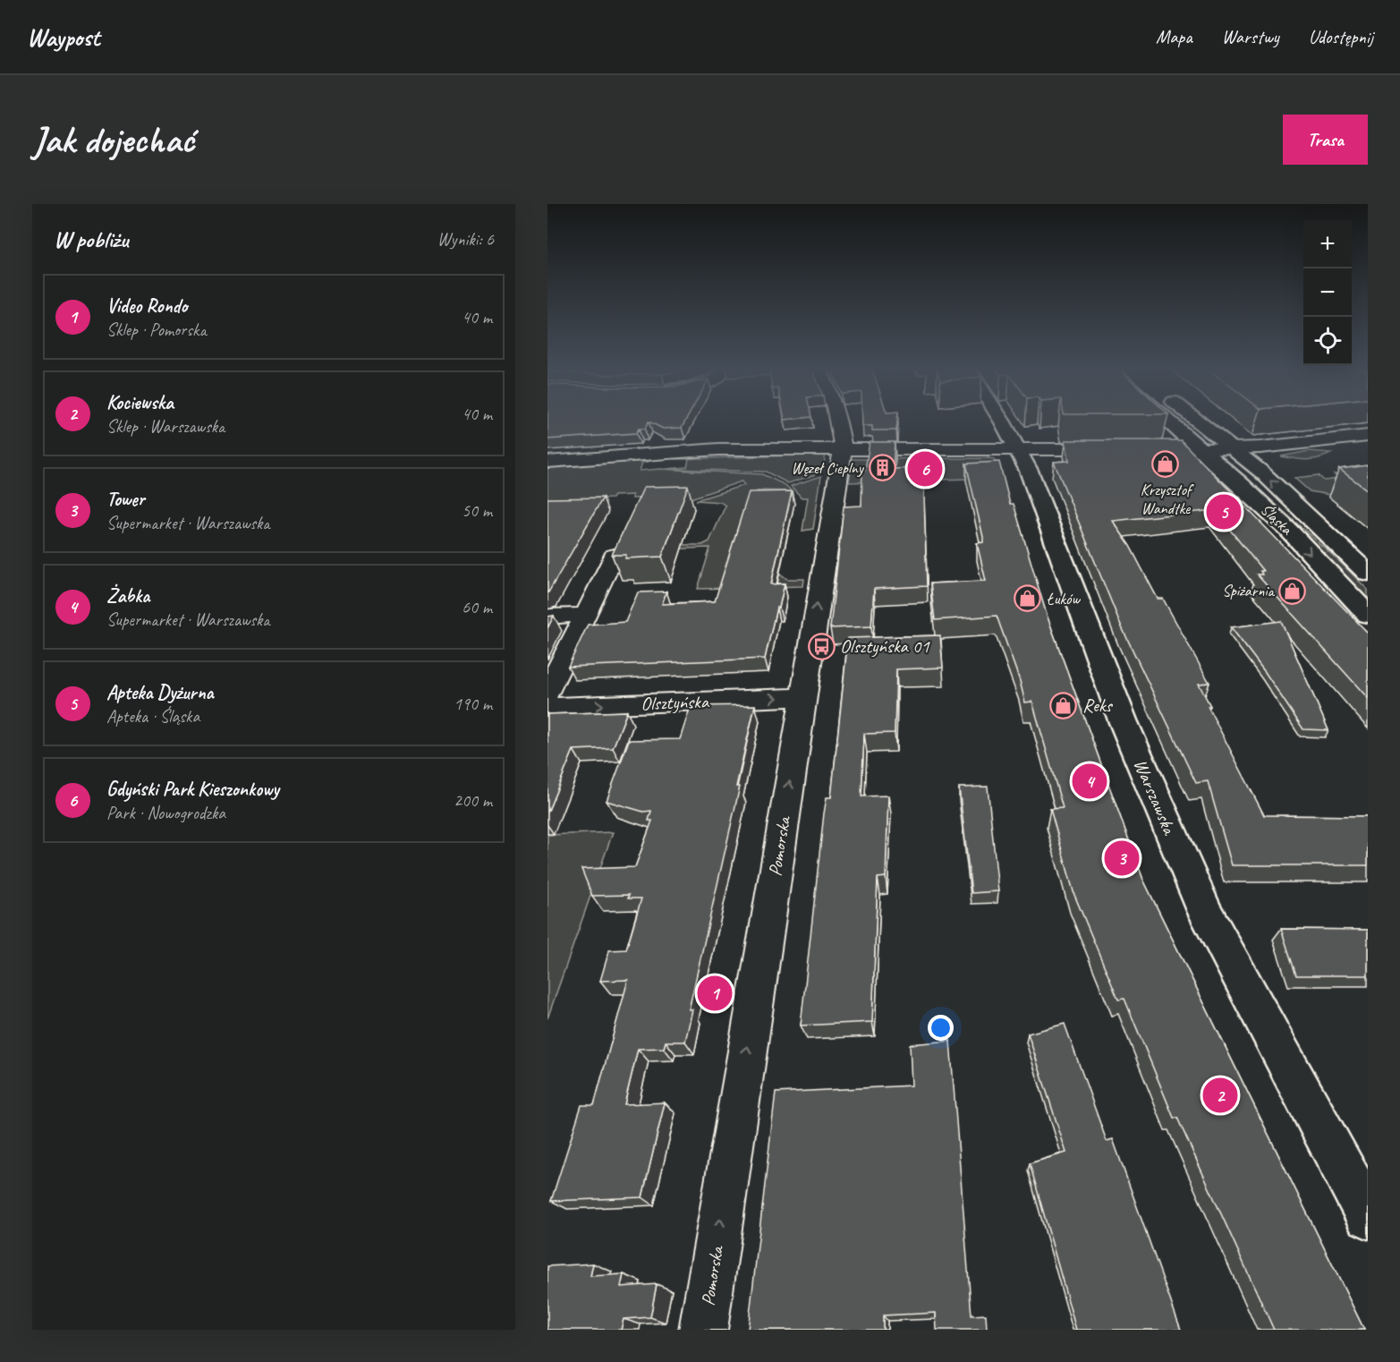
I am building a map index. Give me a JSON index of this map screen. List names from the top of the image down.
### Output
{
  "streets": {
    "main road": ["Śląska", "Warszawska"],
    "street": ["Olsztyńska", "Pomorska"]
  },
  "crossings": [
    ["Olsztyńska", "Pomorska"]
  ],
  "one_way": ["Pomorska"],
  "places": {
    "shop": [
      "Krzysztof Wandtke",
      "Spiżarnia",
      "Łuków",
      "Reks"
    ],
    "building": ["Węzeł Cieplny"],
    "bus stop": ["Olsztyńska 01"]
  },
  "page": {
    "header": "Waypost",
    "nav": ["Mapa", "Warstwy", "Udostępnij"],
    "buttons": "Trasa",
    "title": "Jak dojechać",
    "heading": ["W pobliżu", "Wyniki: 6"],
    "map_buttons": ["+", "−"],
    "list": [
      {
        "mark": "1",
        "name": "Video Rondo",
        "note": "Sklep · Pomorska",
        "value": "40 m"
      },
      {
        "mark": "2",
        "name": "Kociewska",
        "note": "Sklep · Warszawska",
        "value": "40 m"
      },
      {
        "mark": "3",
        "name": "Tower",
        "note": "Supermarket · Warszawska",
        "value": "50 m"
      },
      {
        "mark": "4",
        "name": "Żabka",
        "note": "Supermarket · Warszawska",
        "value": "60 m"
      },
      {
        "mark": "5",
        "name": "Apteka Dyżurna",
        "note": "Apteka · Śląska",
        "value": "190 m"
      },
      {
        "mark": "6",
        "name": "Gdyński Park Kieszonkowy",
        "note": "Park · Nowogrodzka",
        "value": "200 m"
      }
    ],
    "pins": [
      "6",
      "5",
      "4",
      "3",
      "1",
      "2"
    ]
  }
}
